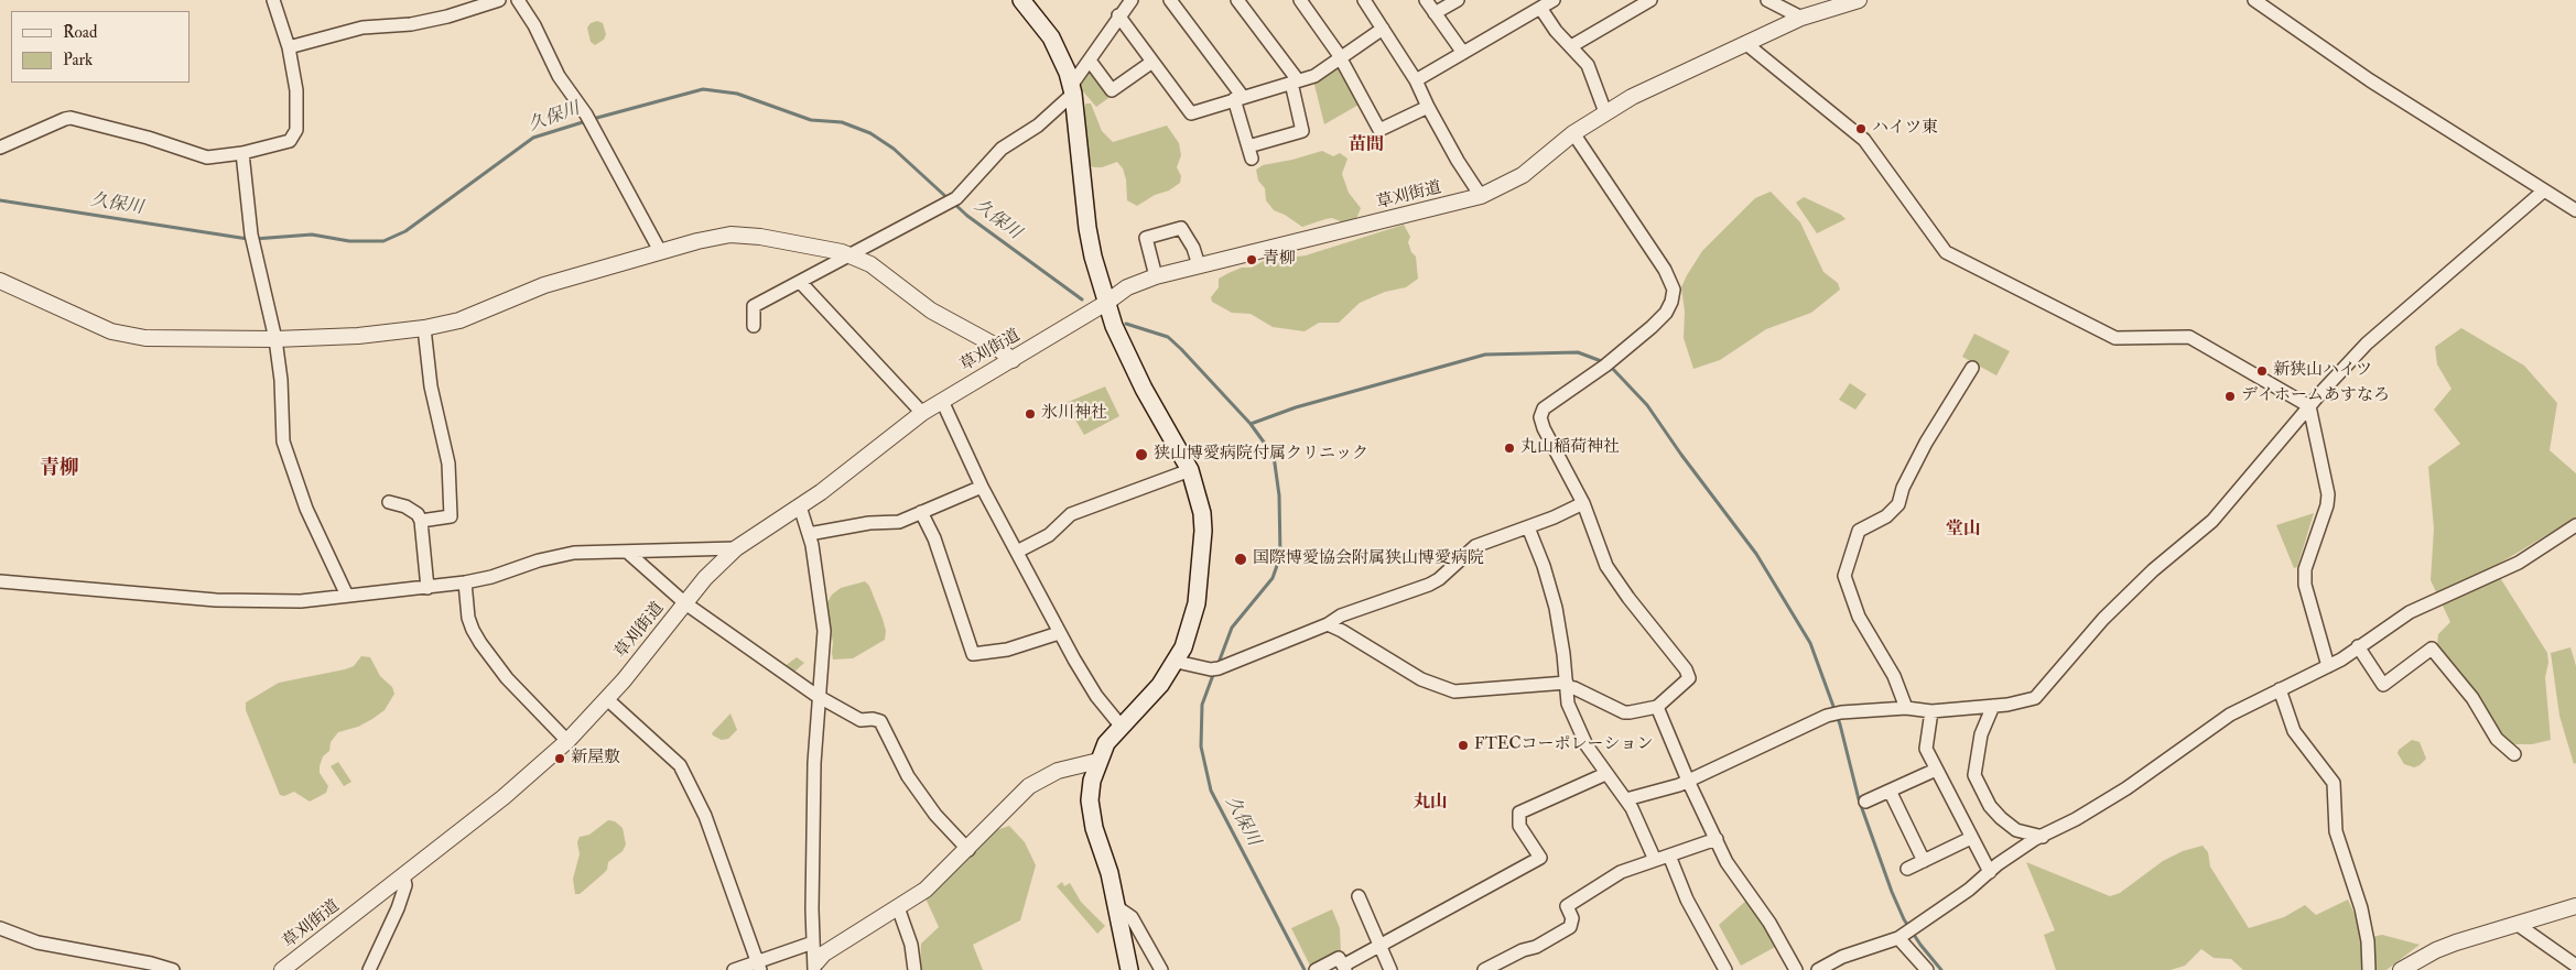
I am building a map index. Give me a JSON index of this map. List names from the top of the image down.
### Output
{
  "streets": {
    "street": ["草刈街道"]
  },
  "districts": [
    "苗間",
    "青柳",
    "堂山",
    "丸山"
  ],
  "water": ["久保川"],
  "places": [
    "ハイツ東",
    "青柳",
    "新狭山ハイツ",
    "デイホームあすなろ",
    "氷川神社",
    "丸山稲荷神社",
    "狭山博愛病院付属クリニック",
    "国際博愛協会附属狭山博愛病院",
    "FTECコーポレーション",
    "新屋敷"
  ],
  "legend": ["Road", "Park"]
}
